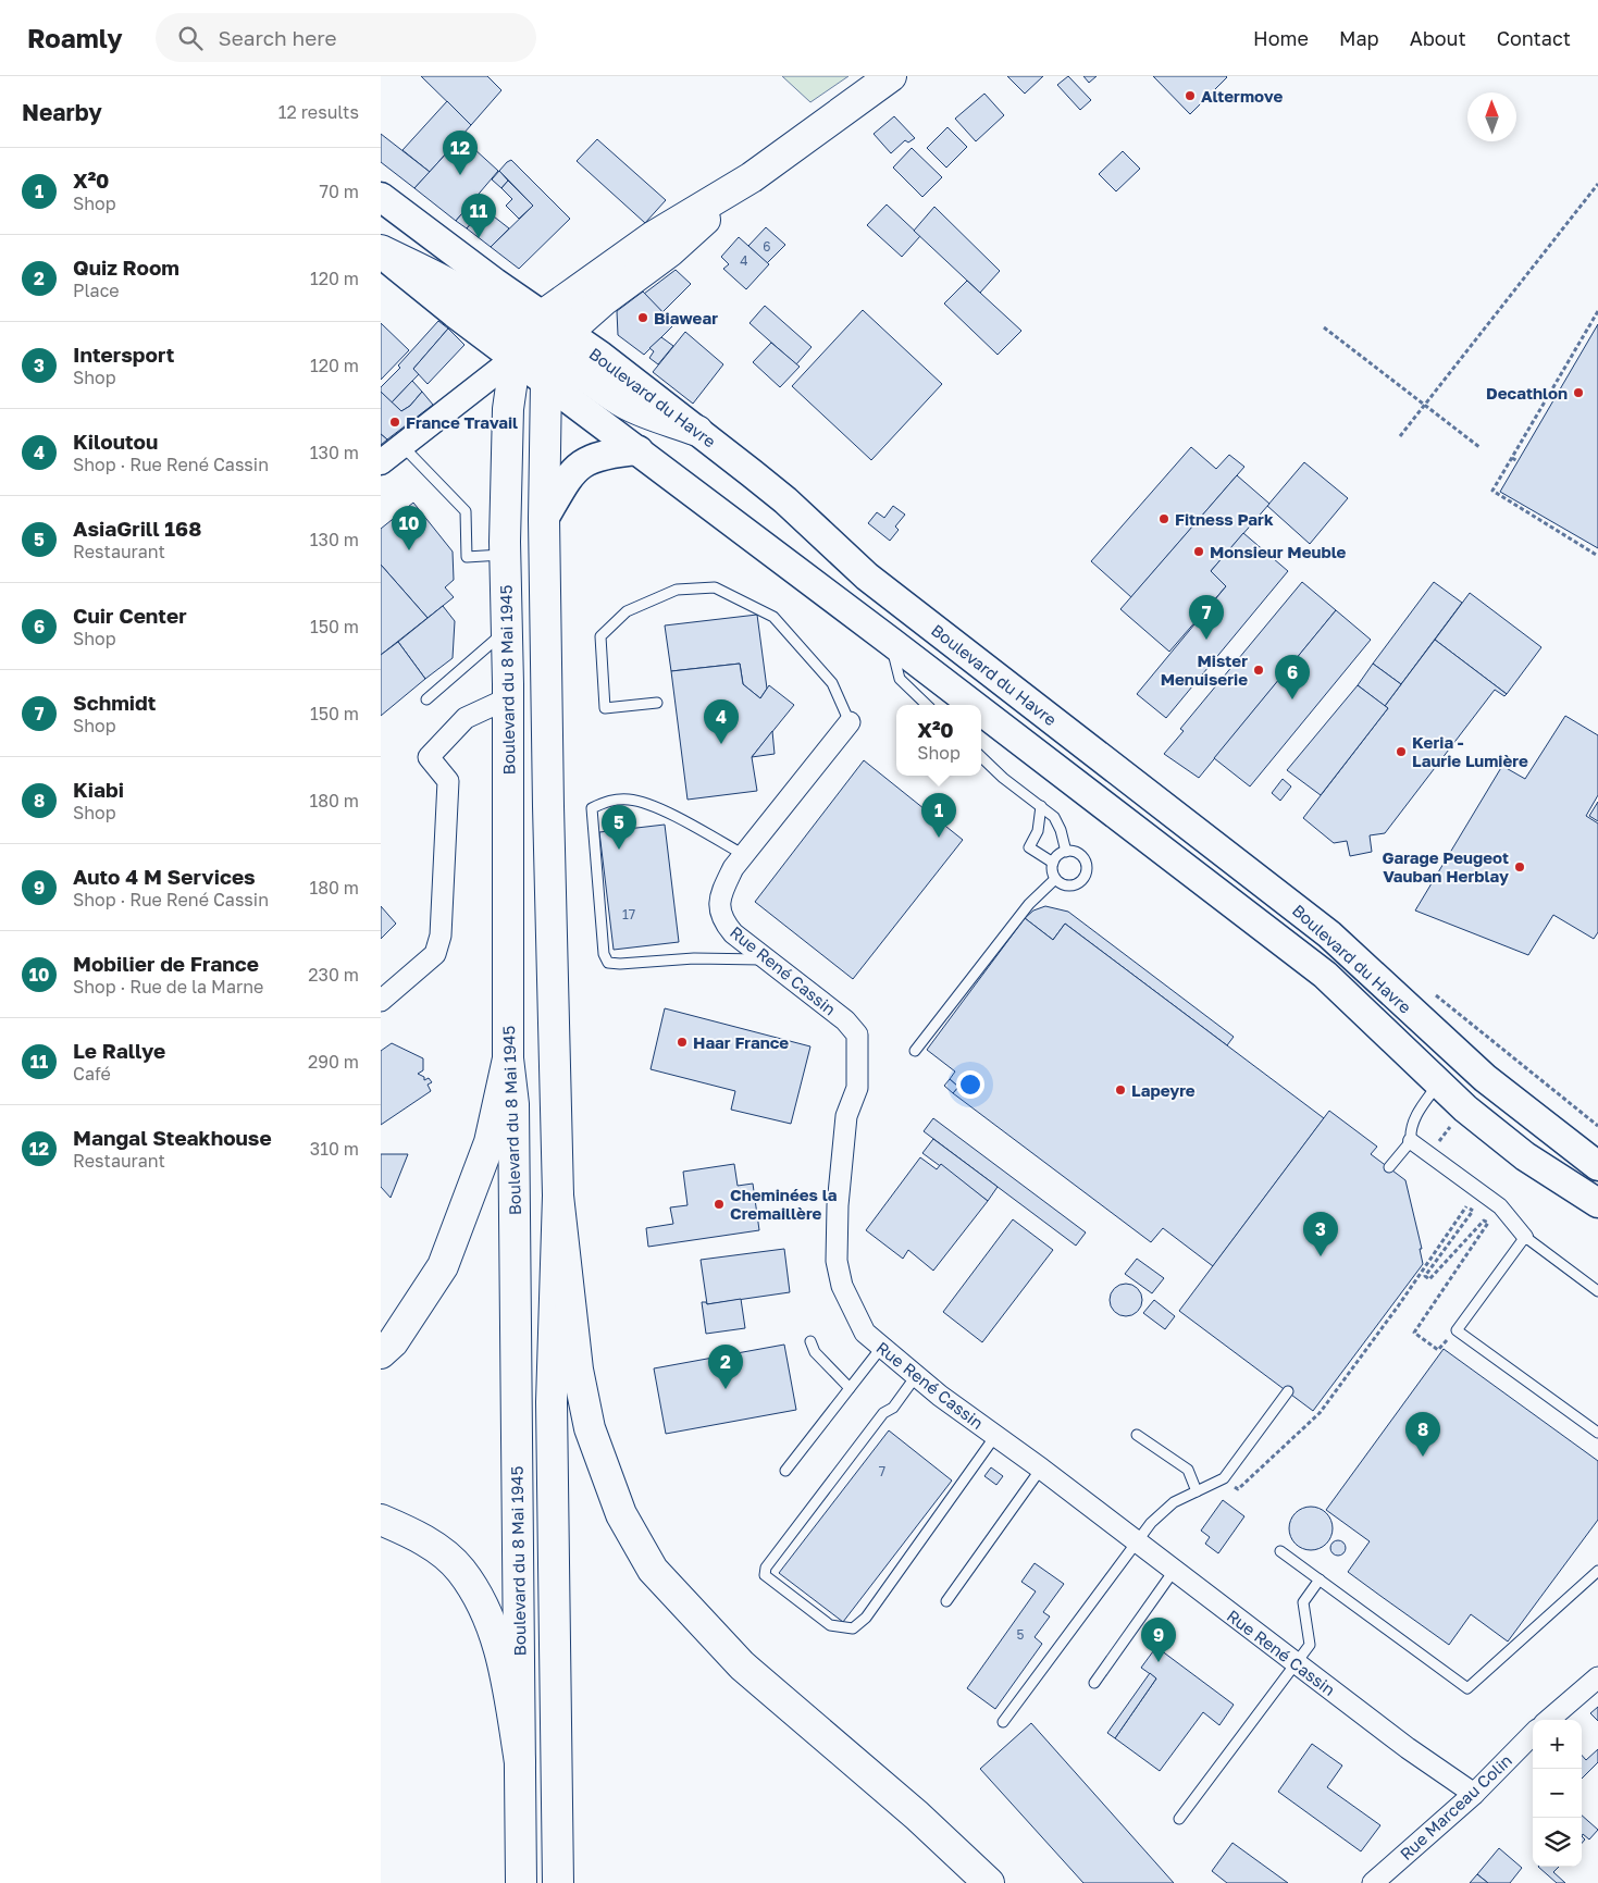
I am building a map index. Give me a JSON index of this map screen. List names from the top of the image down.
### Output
{
  "streets": {
    "main road": ["Boulevard du Havre", "Boulevard du 8 Mai 1945"],
    "street": ["Rue René Cassin", "Rue Marceau Colin"]
  },
  "crossings": [
    ["Rue René Cassin", "Rue Marceau Colin"]
  ],
  "places": [
    "Altermove",
    "Biawear",
    "Decathlon",
    "France Travail",
    "Fitness Park",
    "Monsieur Meuble",
    "Mister Menuiserie",
    "Keria - Laurie Lumière",
    "Garage Peugeot Vauban Herblay",
    "Haar France",
    "Lapeyre",
    "Cheminées la Cremaillère"
  ],
  "house_numbers": [
    "6",
    "4",
    "17",
    "7",
    "5"
  ],
  "north": "top",
  "page": {
    "header": "Roamly",
    "search": "Search here",
    "nav": [
      "Home",
      "Map",
      "About",
      "Contact"
    ],
    "heading": ["Nearby", "12 results"],
    "pins": [
      "12",
      "11",
      "10",
      "7",
      "6",
      "4",
      "1",
      "5",
      "3",
      "2",
      "8",
      "9"
    ],
    "list": [
      {
        "mark": "1",
        "name": "X²0",
        "note": "Shop",
        "value": "70 m"
      },
      {
        "mark": "2",
        "name": "Quiz Room",
        "note": "Place",
        "value": "120 m"
      },
      {
        "mark": "3",
        "name": "Intersport",
        "note": "Shop",
        "value": "120 m"
      },
      {
        "mark": "4",
        "name": "Kiloutou",
        "note": "Shop · Rue René Cassin",
        "value": "130 m"
      },
      {
        "mark": "5",
        "name": "AsiaGrill 168",
        "note": "Restaurant",
        "value": "130 m"
      },
      {
        "mark": "6",
        "name": "Cuir Center",
        "note": "Shop",
        "value": "150 m"
      },
      {
        "mark": "7",
        "name": "Schmidt",
        "note": "Shop",
        "value": "150 m"
      },
      {
        "mark": "8",
        "name": "Kiabi",
        "note": "Shop",
        "value": "180 m"
      },
      {
        "mark": "9",
        "name": "Auto 4 M Services",
        "note": "Shop · Rue René Cassin",
        "value": "180 m"
      },
      {
        "mark": "10",
        "name": "Mobilier de France",
        "note": "Shop · Rue de la Marne",
        "value": "230 m"
      },
      {
        "mark": "11",
        "name": "Le Rallye",
        "note": "Café",
        "value": "290 m"
      },
      {
        "mark": "12",
        "name": "Mangal Steakhouse",
        "note": "Restaurant",
        "value": "310 m"
      }
    ],
    "popup": ["X²0", "Shop"],
    "map_buttons": ["+", "−"]
  }
}
